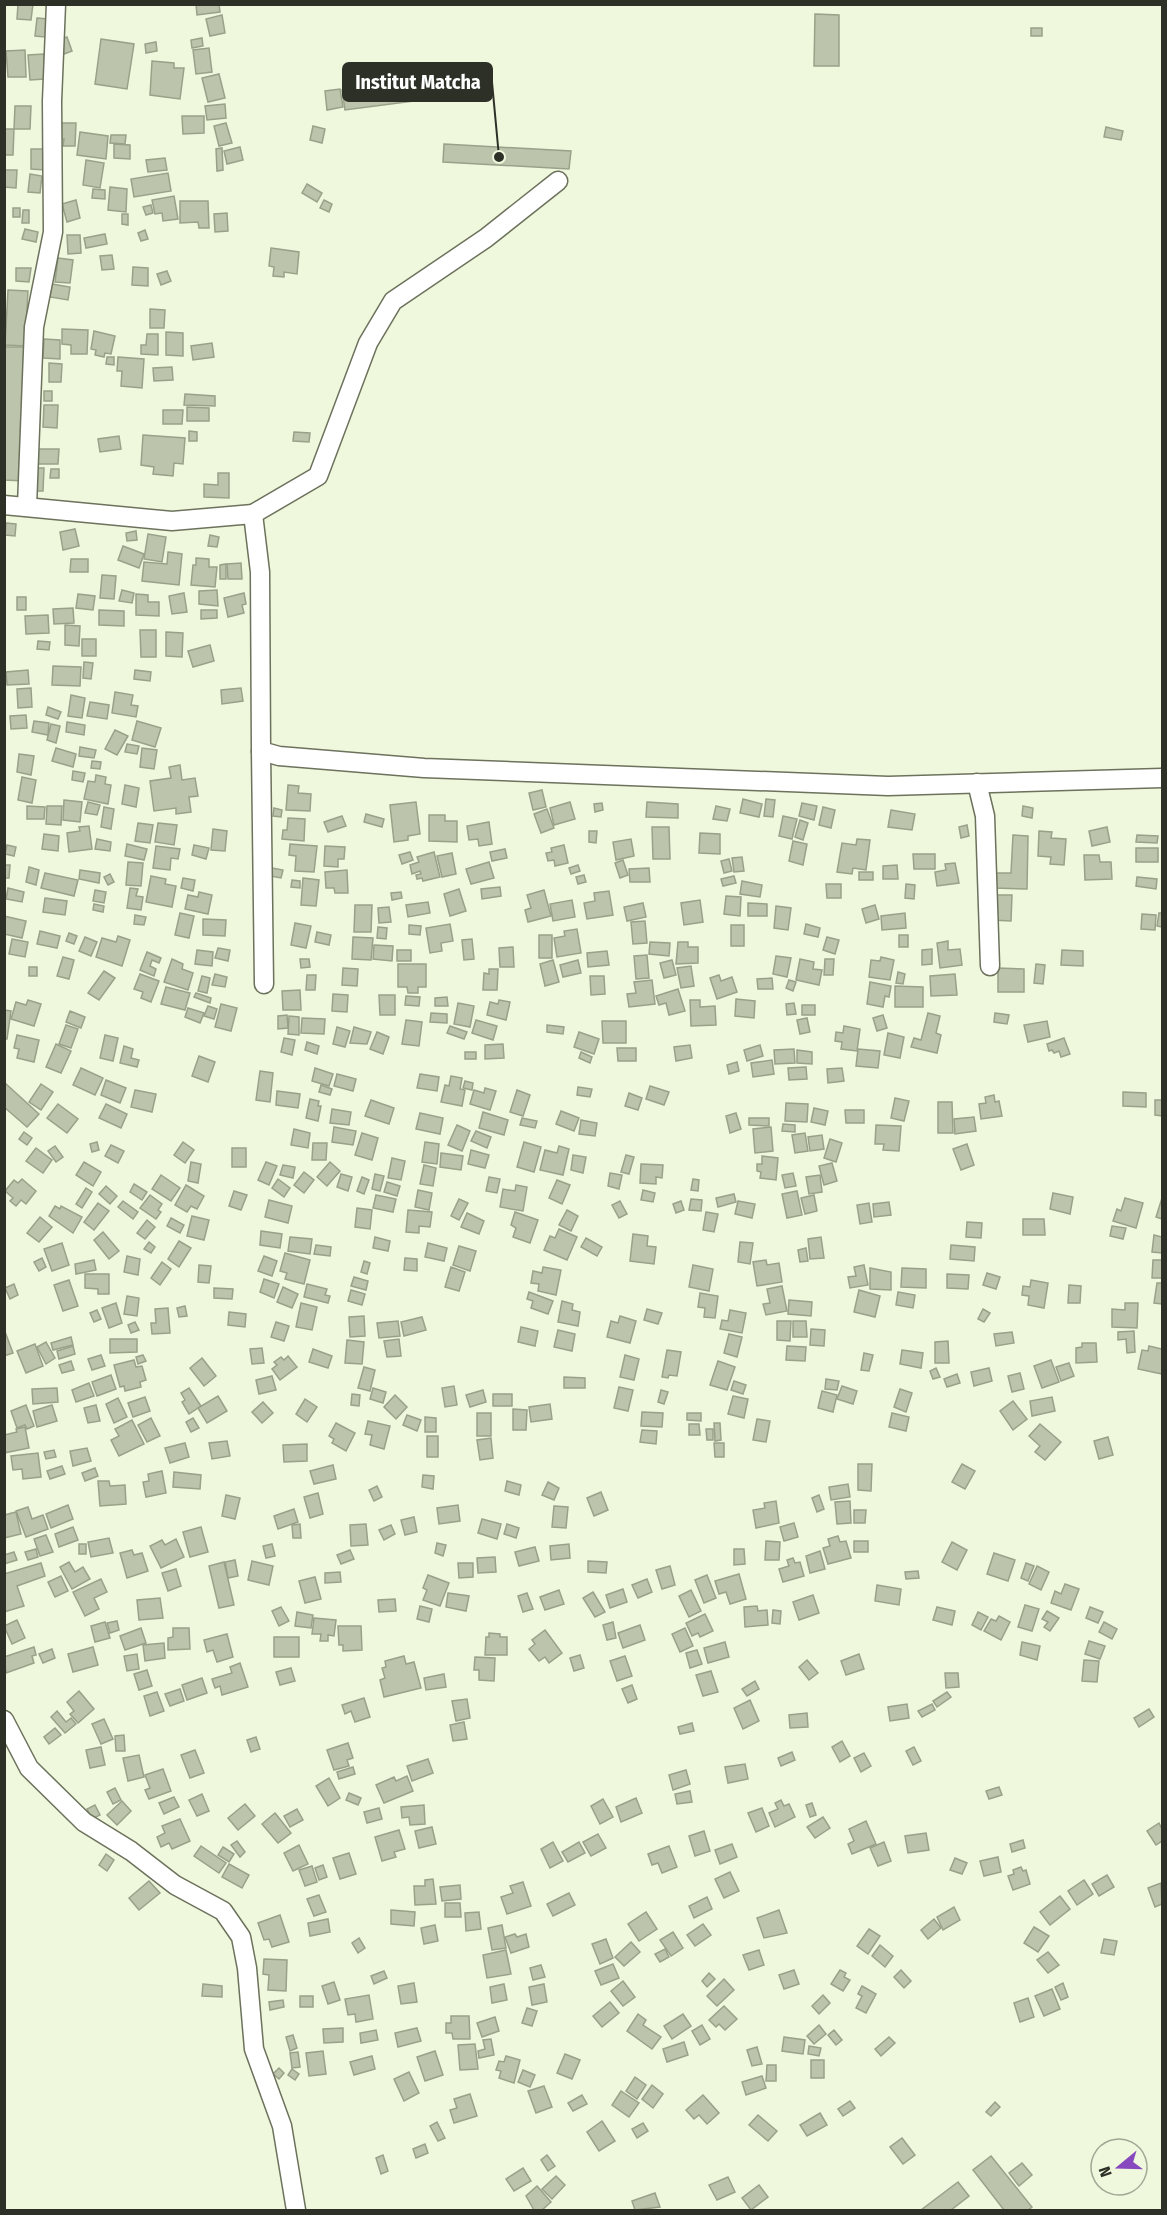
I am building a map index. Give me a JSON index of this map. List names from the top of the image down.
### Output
{
  "places": ["Institut Matcha"],
  "north": "left"
}
